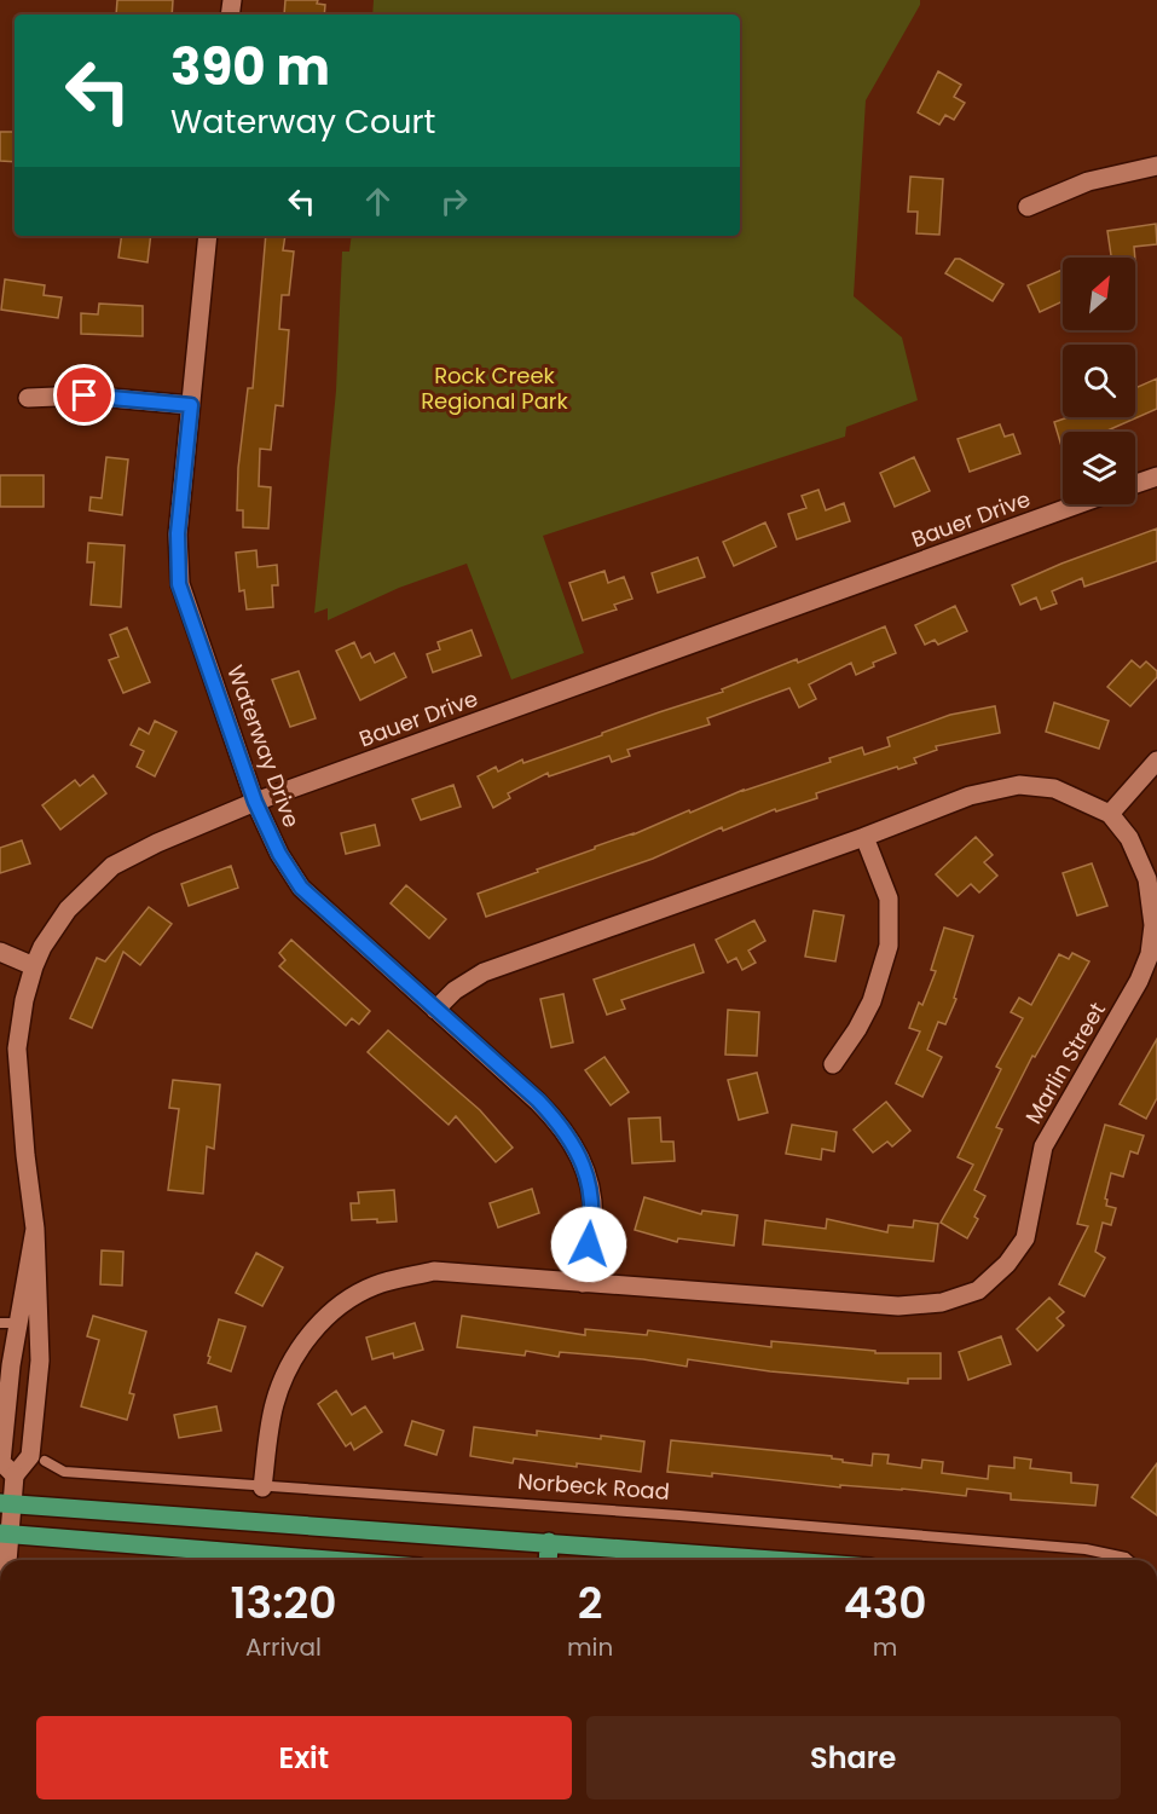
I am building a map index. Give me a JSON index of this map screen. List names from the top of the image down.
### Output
{
  "streets": {
    "street": ["Bauer Drive", "Waterway Drive", "Marlin Street"],
    "lane": ["Norbeck Road"]
  },
  "crossings": [
    ["Bauer Drive", "Waterway Drive"],
    ["Waterway Drive", "Marlin Street"],
    ["Marlin Street", "Norbeck Road"]
  ],
  "parks": ["Rock Creek Regional Park"],
  "north": "top right",
  "page": {
    "turn": ["390 m", "Waterway Court"],
    "eta": [
      "13:20",
      "Arrival",
      "2",
      "min",
      "430",
      "m"
    ],
    "buttons": ["Exit", "Share"]
  }
}
